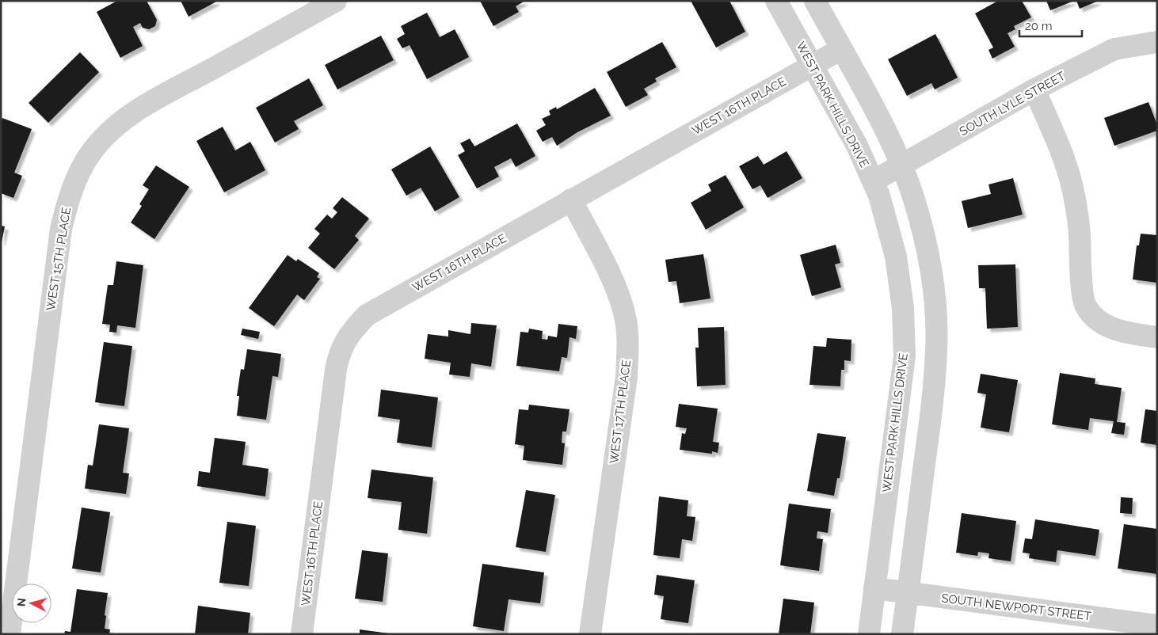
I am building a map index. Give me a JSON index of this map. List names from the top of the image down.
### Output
{
  "streets": {
    "street": [
      "SOUTH LYLE STREET",
      "WEST PARK HILLS DRIVE",
      "WEST 16TH PLACE",
      "WEST 15TH PLACE",
      "WEST 17TH PLACE",
      "SOUTH NEWPORT STREET"
    ]
  },
  "crossings": [
    ["SOUTH LYLE STREET", "WEST PARK HILLS DRIVE"],
    ["WEST PARK HILLS DRIVE", "WEST 16TH PLACE"],
    ["WEST PARK HILLS DRIVE", "SOUTH NEWPORT STREET"],
    ["WEST 16TH PLACE", "WEST 17TH PLACE"]
  ],
  "scale_bar": "20 m",
  "north": "left"
}
